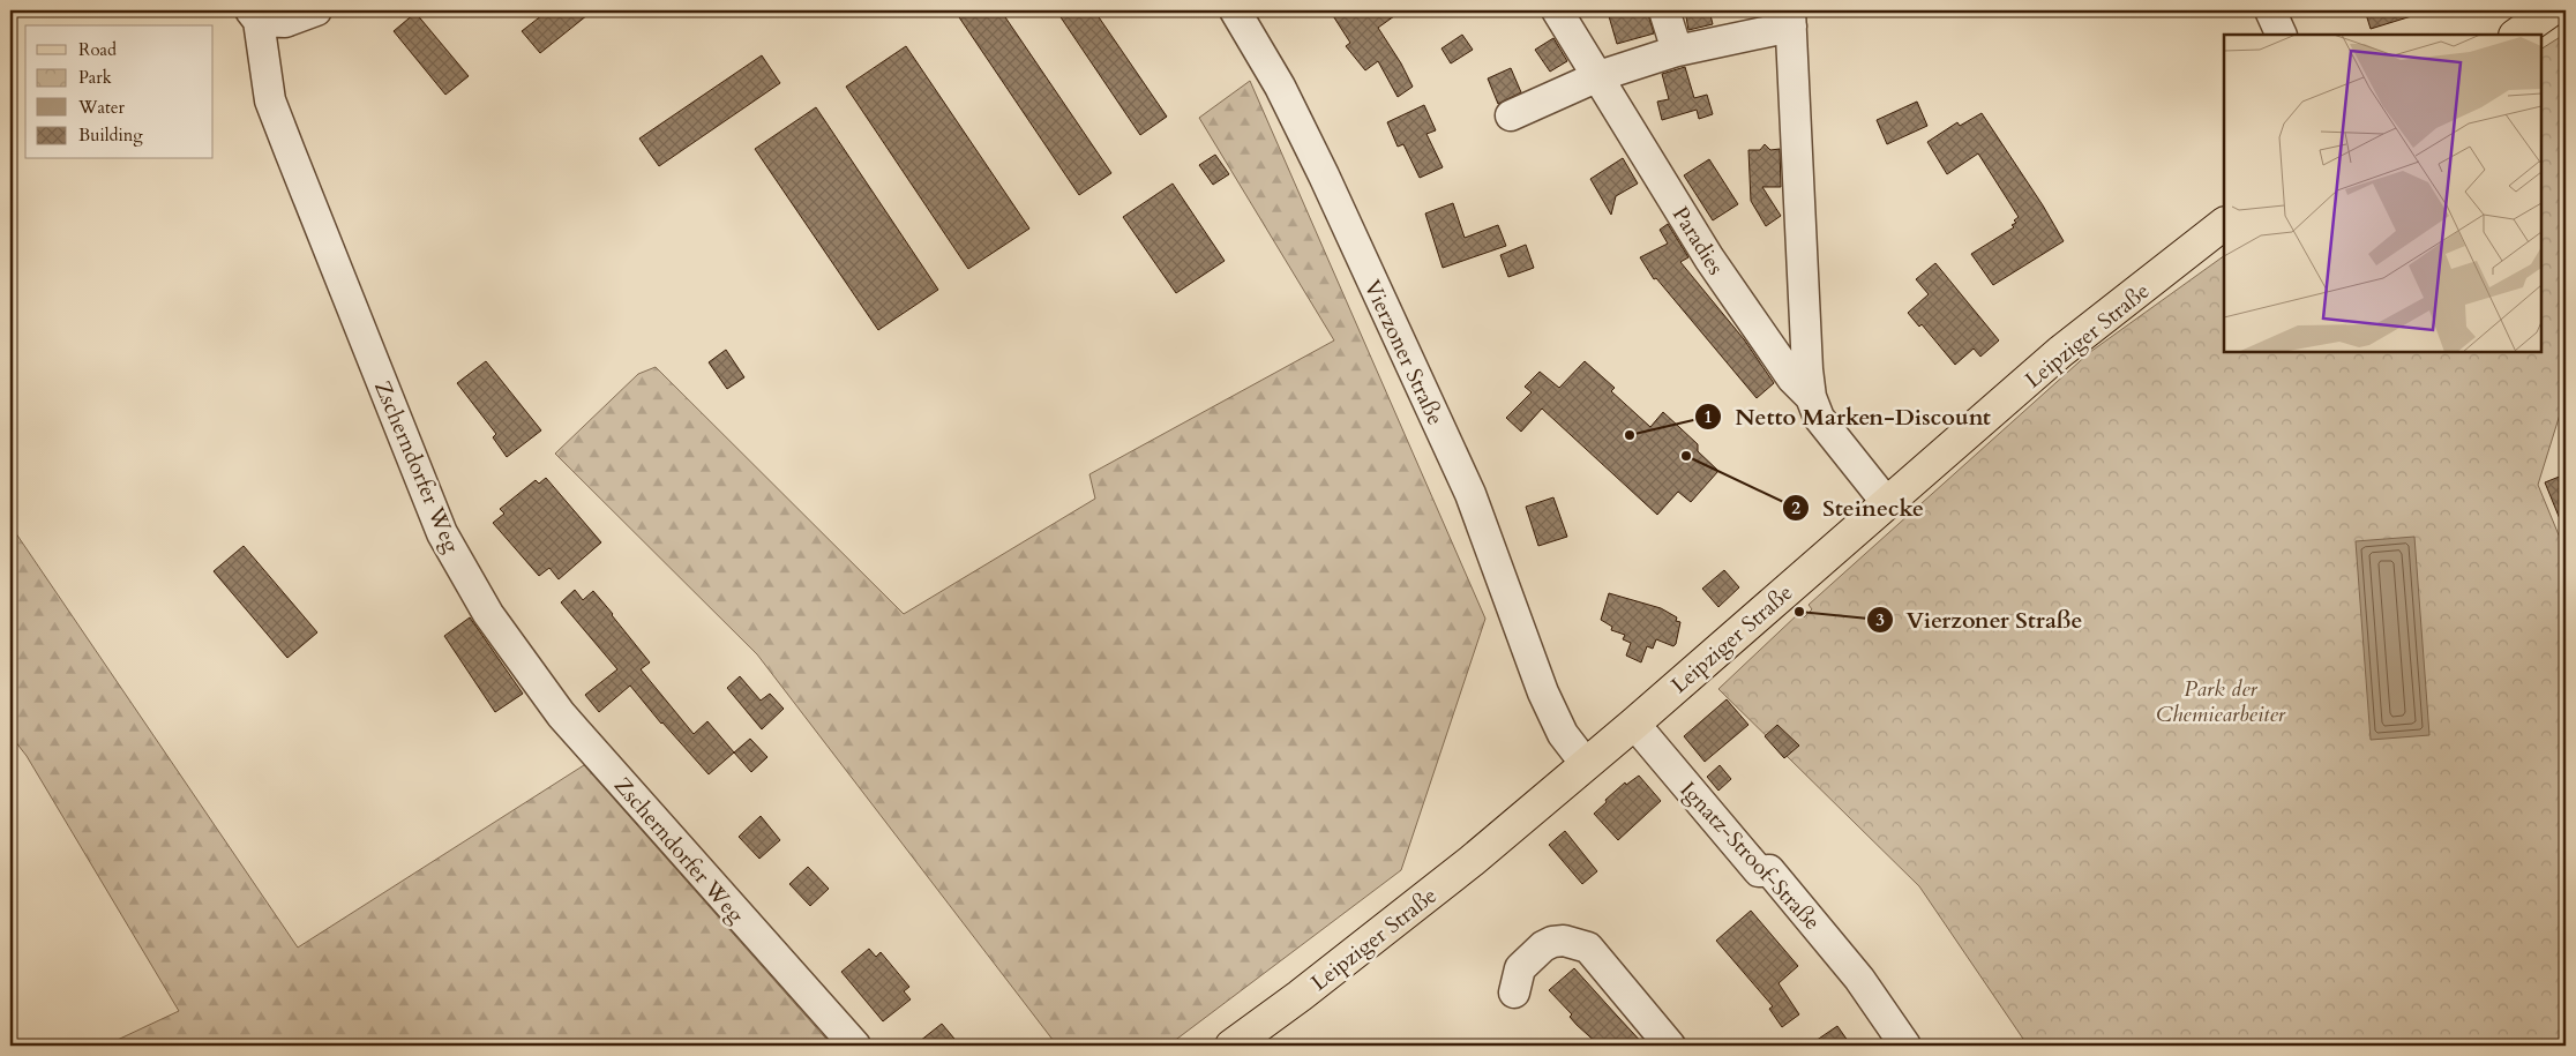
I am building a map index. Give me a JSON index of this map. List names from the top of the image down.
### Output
{
  "streets": {
    "main road": ["Leipziger Straße"],
    "street": [
      "Paradies",
      "Vierzoner Straße",
      "Zscherndorfer Weg",
      "Ignatz-Stroof-Straße"
    ]
  },
  "crossings": [
    ["Paradies", "Leipziger Straße"],
    ["Leipziger Straße", "Vierzoner Straße"],
    ["Leipziger Straße", "Ignatz-Stroof-Straße"]
  ],
  "parks": ["Park der Chemiearbeiter"],
  "places": ["Netto Marken-Discount", "Steinecke", "Vierzoner Straße"],
  "legend": [
    "Road",
    "Park",
    "Water",
    "Building"
  ]
}
